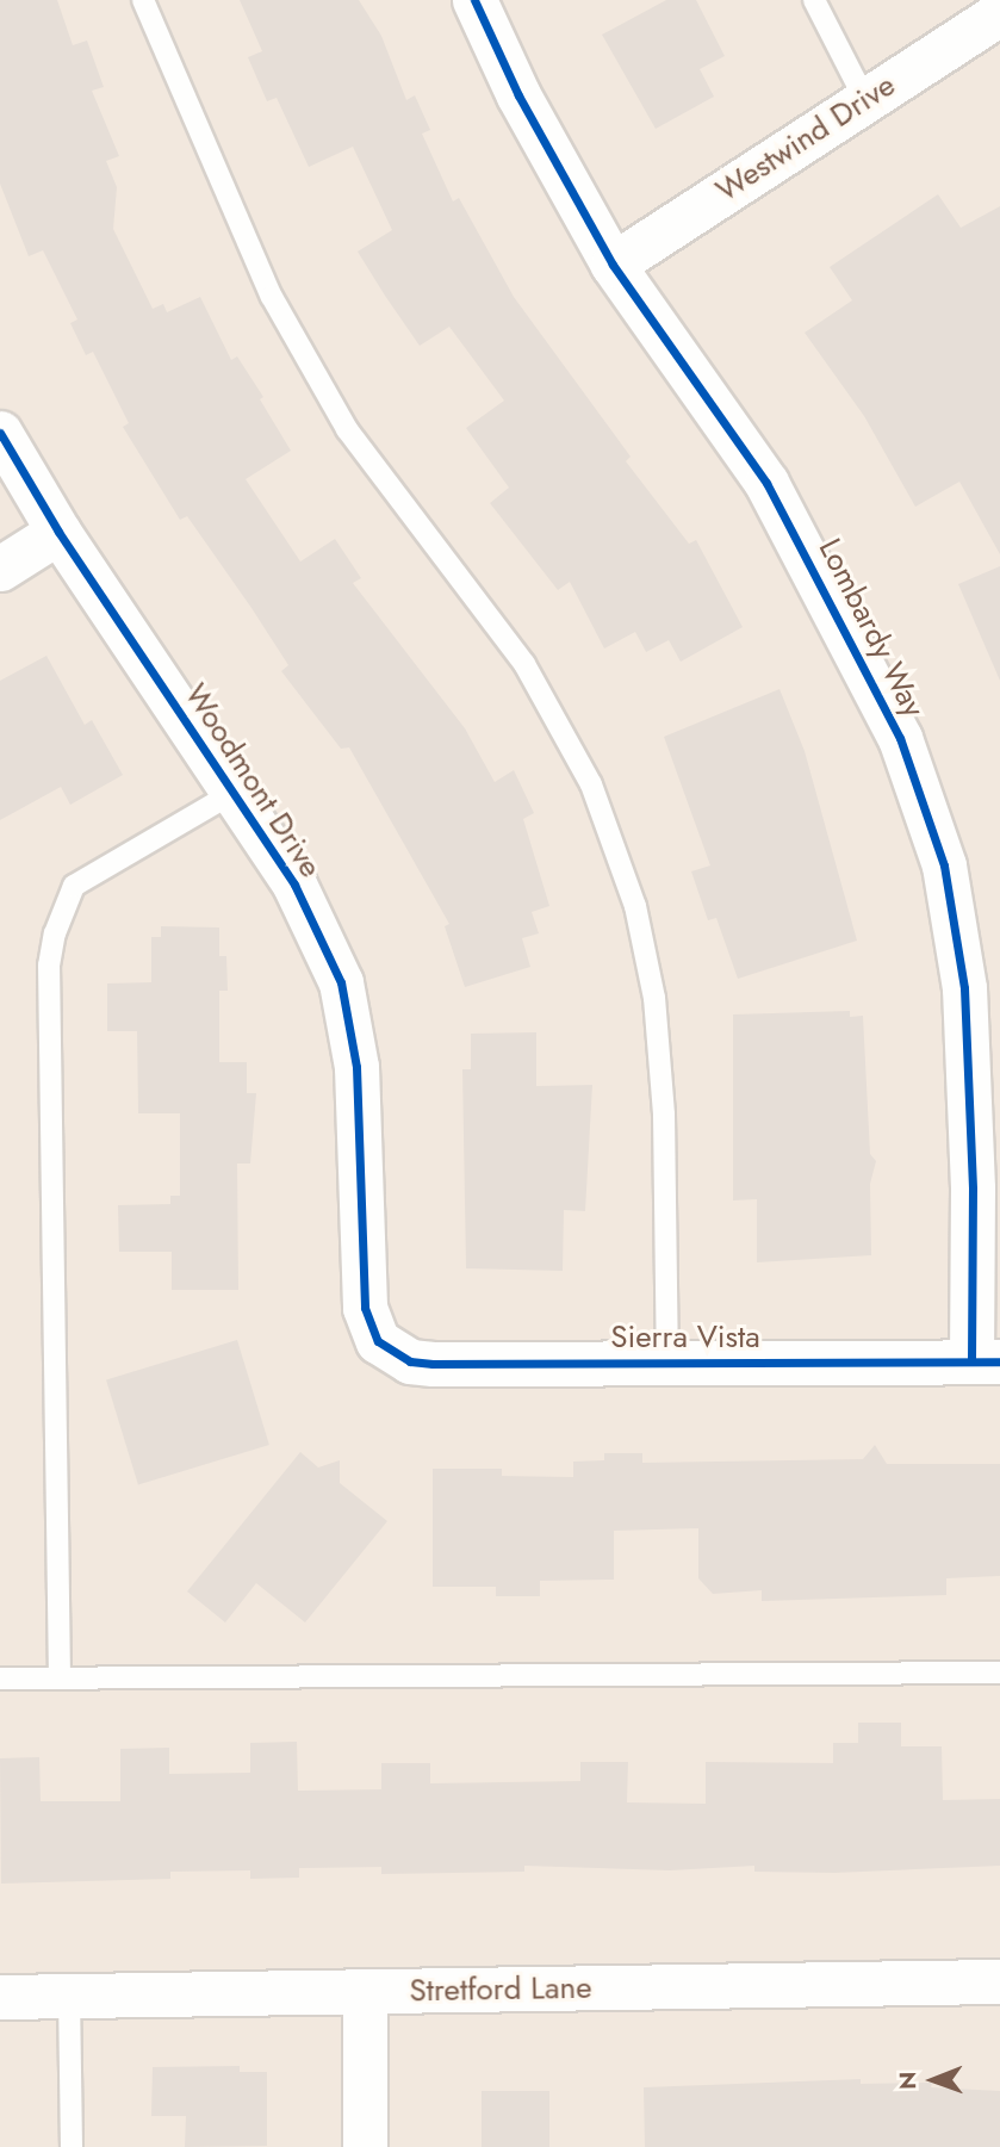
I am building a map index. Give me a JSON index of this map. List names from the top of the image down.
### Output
{
  "streets": {
    "street": [
      "Westwind Drive",
      "Lombardy Way",
      "Woodmont Drive",
      "Sierra Vista",
      "Stretford Lane"
    ]
  },
  "crossings": [
    ["Westwind Drive", "Lombardy Way"],
    ["Lombardy Way", "Sierra Vista"],
    ["Woodmont Drive", "Sierra Vista"]
  ],
  "north": "left"
}
